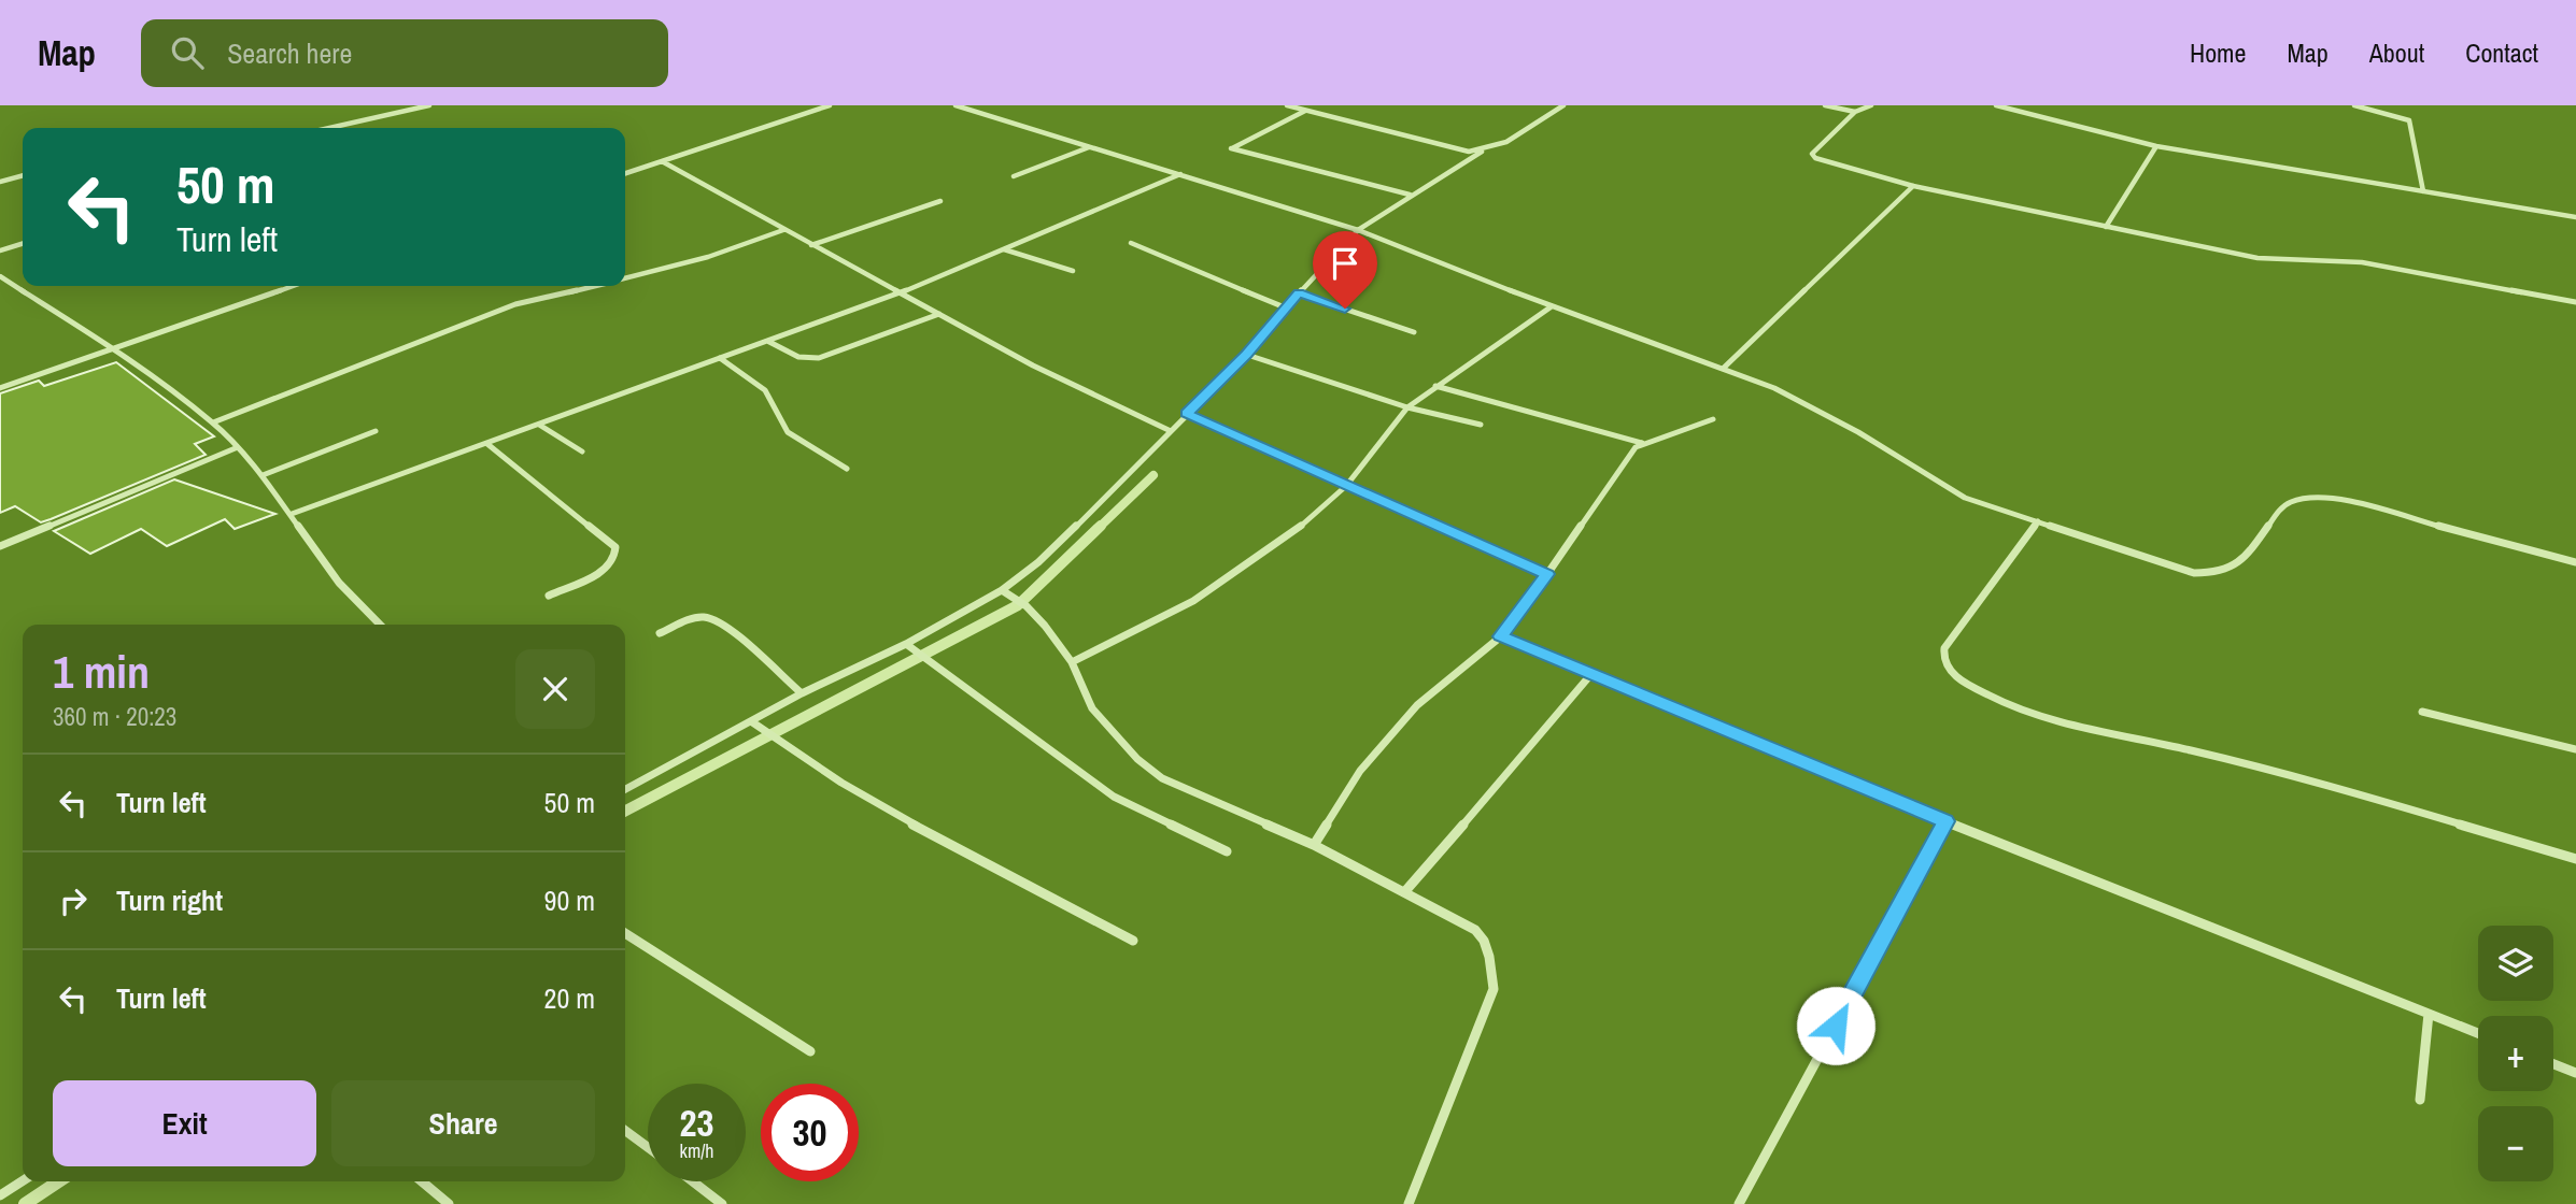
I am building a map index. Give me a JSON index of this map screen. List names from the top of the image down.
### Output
{
  "page": {
    "header": "Map",
    "search": "Search here",
    "nav": [
      "Home",
      "Map",
      "About",
      "Contact"
    ],
    "turn": ["50 m", "Turn left"],
    "heading": ["1 min", "360 m · 20:23"],
    "list": [
      {
        "name": "Turn left",
        "value": "50 m"
      },
      {
        "name": "Turn right",
        "value": "90 m"
      },
      {
        "name": "Turn left",
        "value": "20 m"
      }
    ],
    "map_buttons": ["+", "−"],
    "buttons": ["Exit", "Share"],
    "speed": "23 km/h",
    "limit": "30"
  }
}
